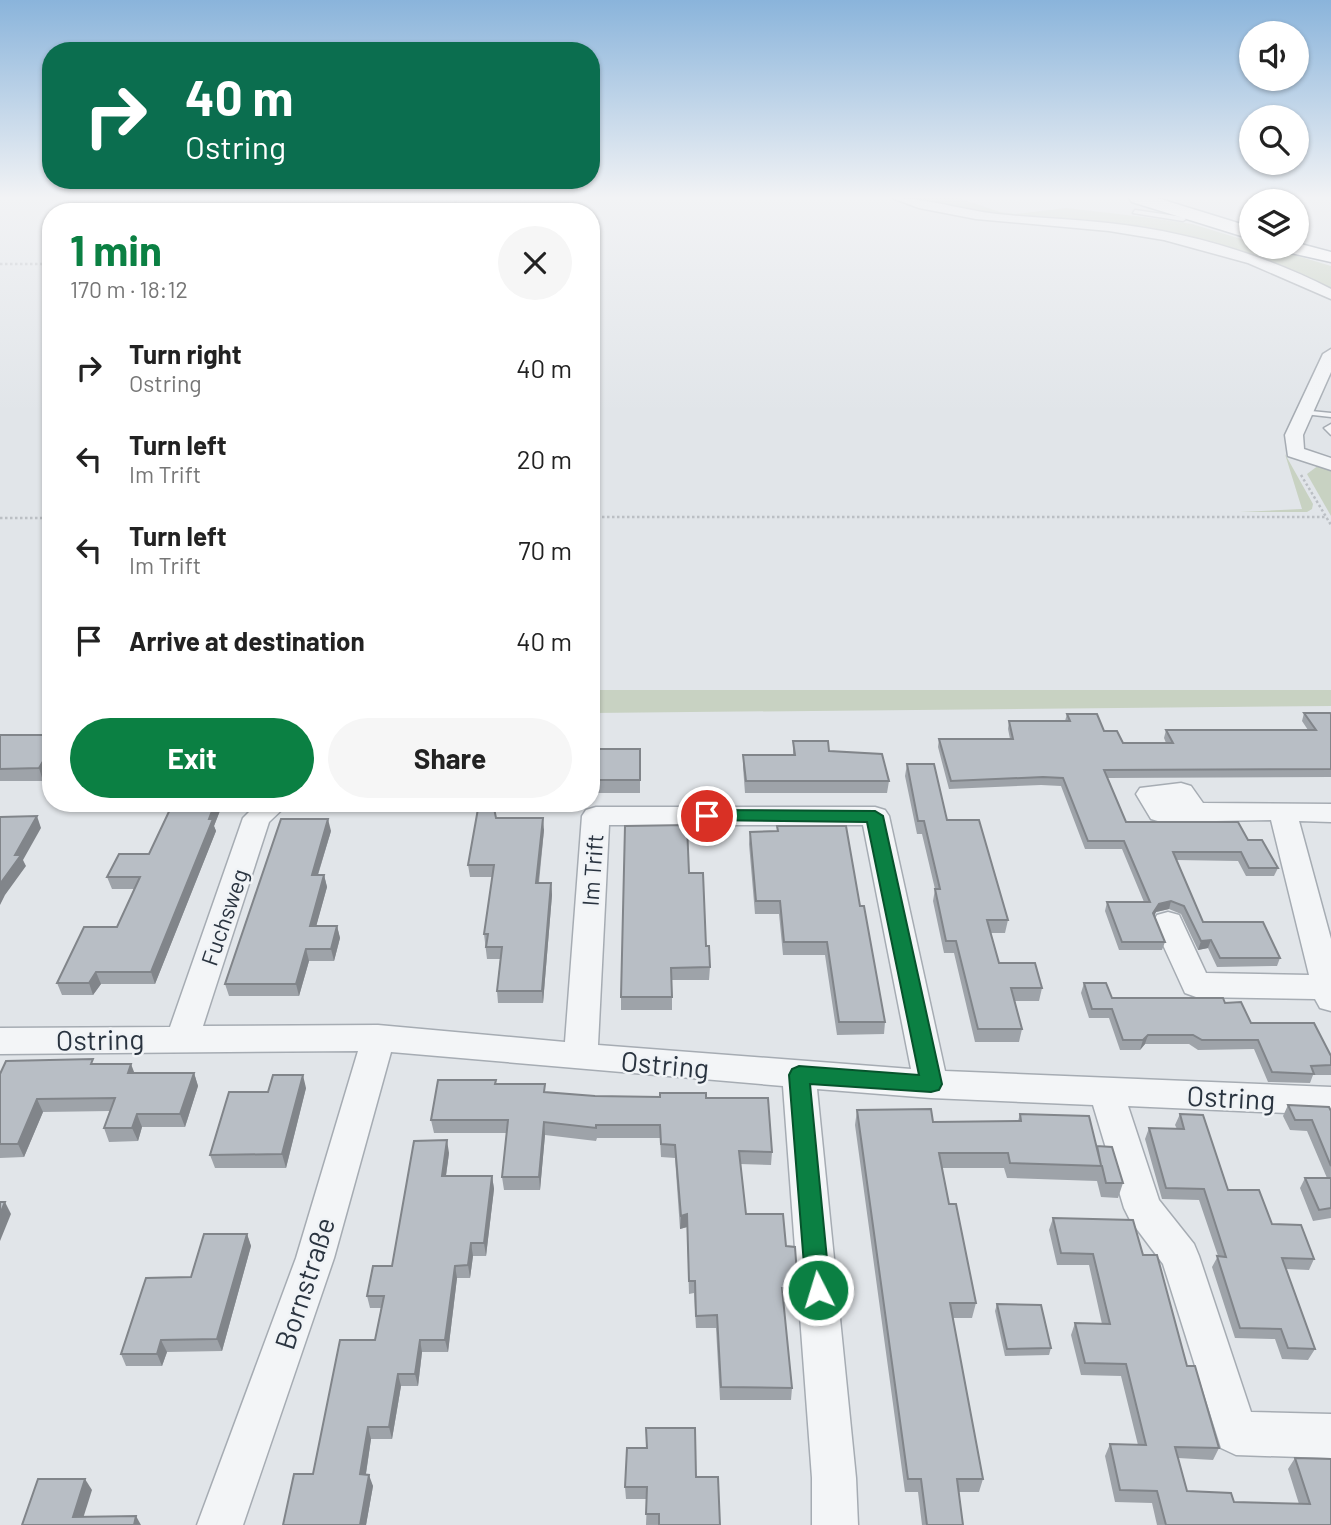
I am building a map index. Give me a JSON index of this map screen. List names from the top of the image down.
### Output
{
  "streets": {
    "street": [
      "Im Trift",
      "Fuchsweg",
      "Ostring",
      "Bornstraße"
    ]
  },
  "crossings": [
    ["Im Trift", "Ostring"],
    ["Fuchsweg", "Ostring"],
    ["Ostring", "Bornstraße"]
  ],
  "page": {
    "turn": ["40 m", "Ostring"],
    "heading": ["1 min", "170 m · 18:12"],
    "list": [
      {
        "name": "Turn right",
        "note": "Ostring",
        "value": "40 m"
      },
      {
        "name": "Turn left",
        "note": "Im Trift",
        "value": "20 m"
      },
      {
        "name": "Turn left",
        "note": "Im Trift",
        "value": "70 m"
      },
      {
        "name": "Arrive at destination",
        "value": "40 m"
      }
    ],
    "buttons": ["Exit", "Share"]
  }
}
